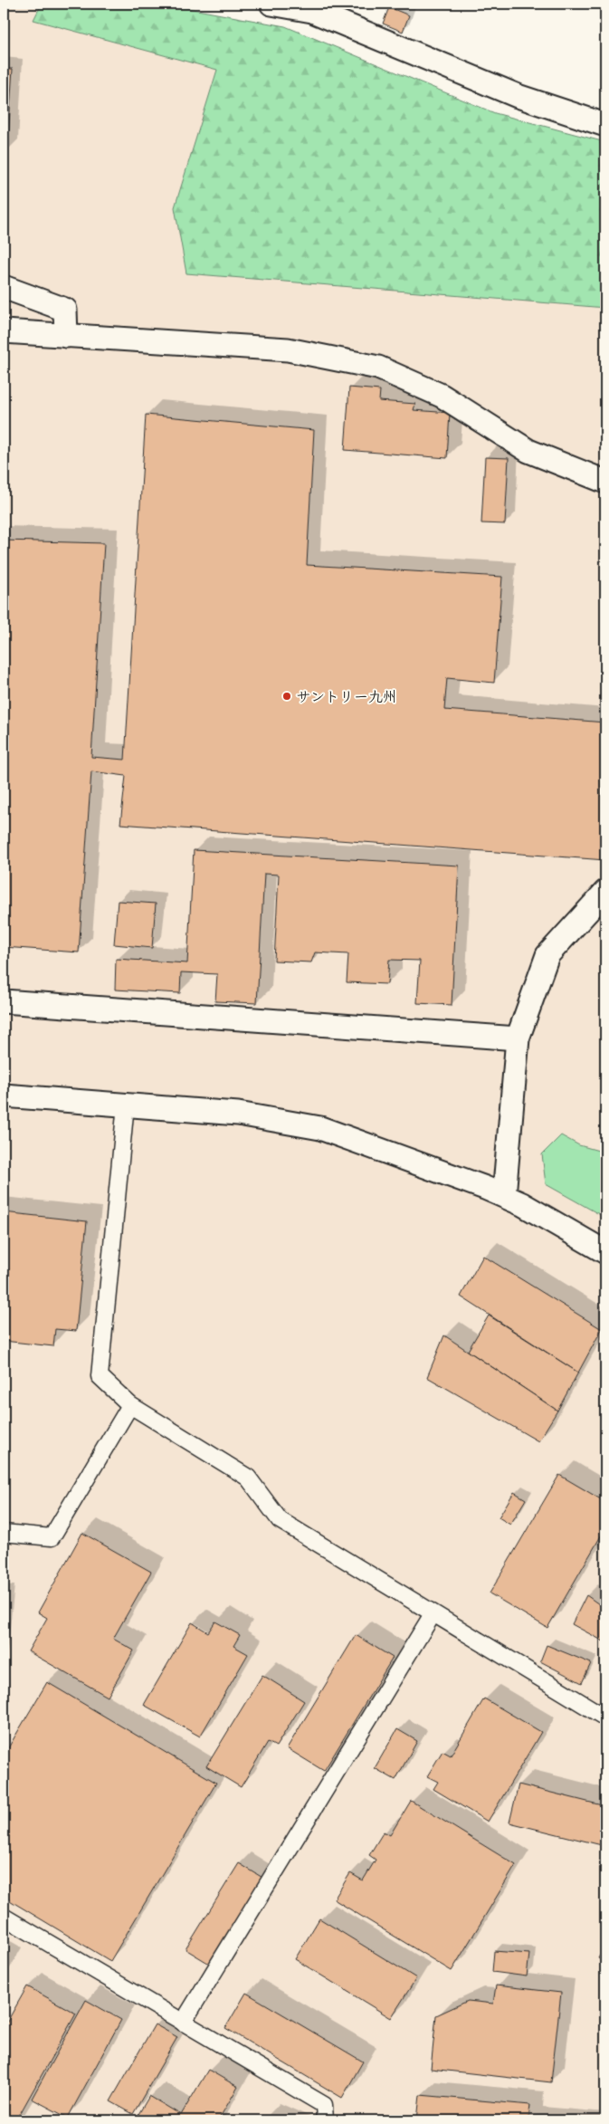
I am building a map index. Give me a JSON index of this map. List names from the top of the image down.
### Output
{
  "places": ["サントリー九州"]
}
